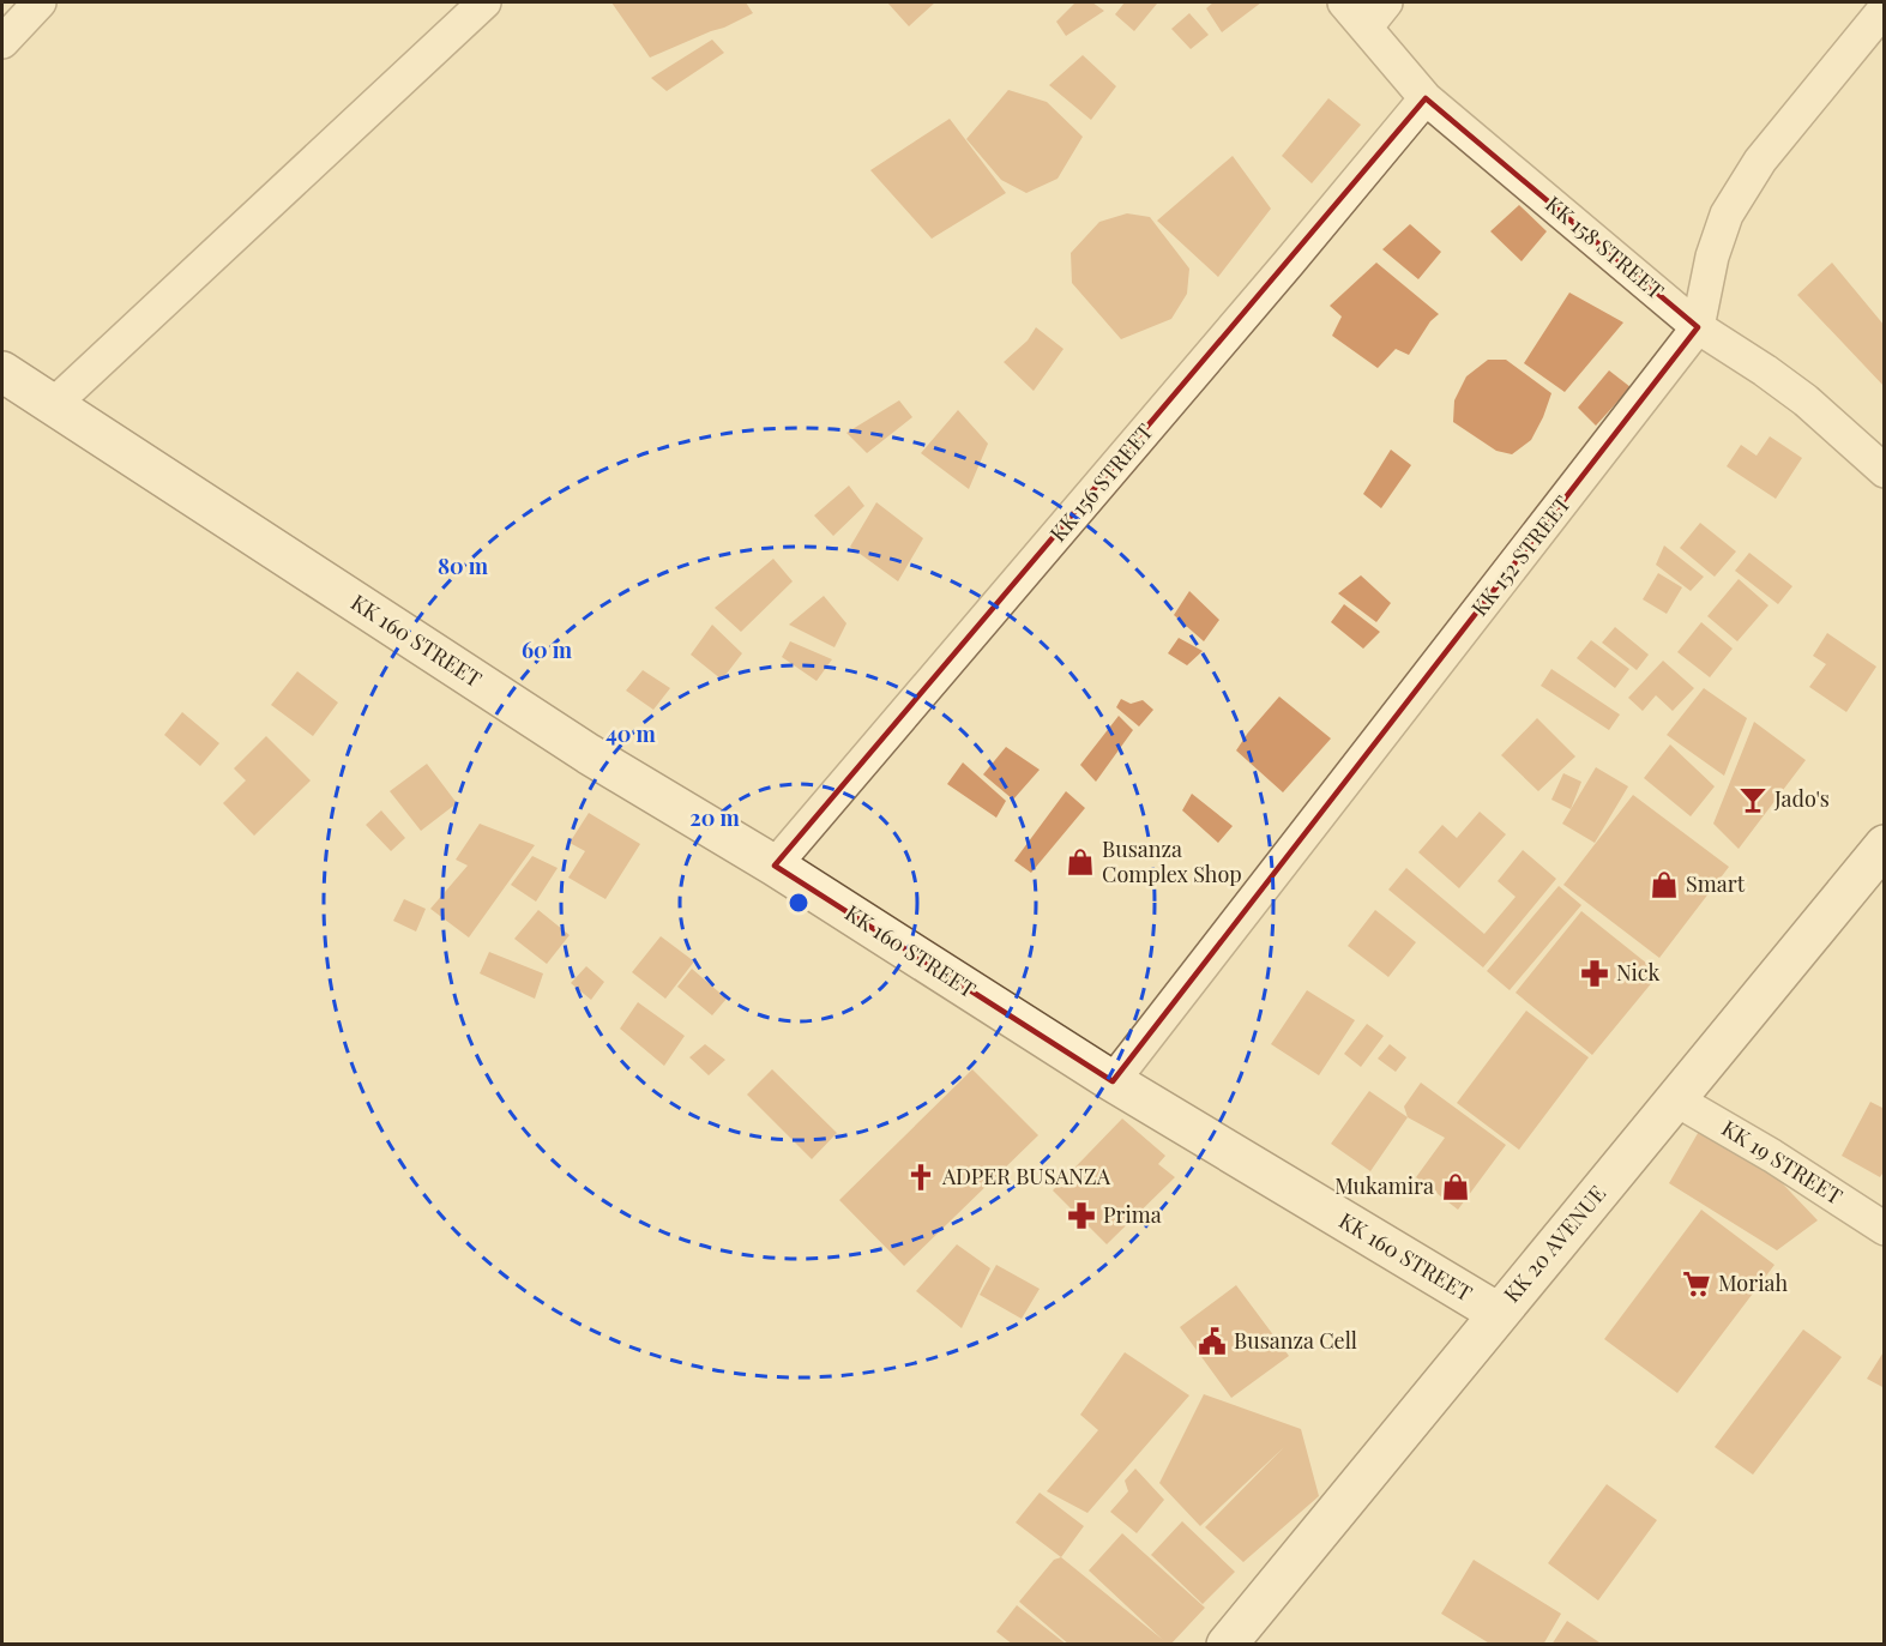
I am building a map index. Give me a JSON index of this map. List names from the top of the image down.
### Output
{
  "streets": {
    "main road": ["KK 160 STREET", "KK 20 AVENUE"],
    "street": [
      "KK 158 STREET",
      "KK 156 STREET",
      "KK 152 STREET",
      "KK 19 STREET"
    ]
  },
  "crossings": [
    ["KK 158 STREET", "KK 156 STREET"],
    ["KK 158 STREET", "KK 152 STREET"],
    ["KK 156 STREET", "KK 160 STREET"],
    ["KK 152 STREET", "KK 160 STREET"],
    ["KK 160 STREET", "KK 20 AVENUE"],
    ["KK 19 STREET", "KK 20 AVENUE"]
  ],
  "places": {
    "bar": ["Jado's"],
    "shop": ["Busanza Complex Shop", "Smart", "Mukamira"],
    "pharmacy": ["Nick", "Prima"],
    "church": ["ADPER BUSANZA"],
    "supermarket": ["Moriah"],
    "public building": ["Busanza Cell"]
  },
  "rings": [
    "80 m",
    "60 m",
    "40 m",
    "20 m"
  ]
}
